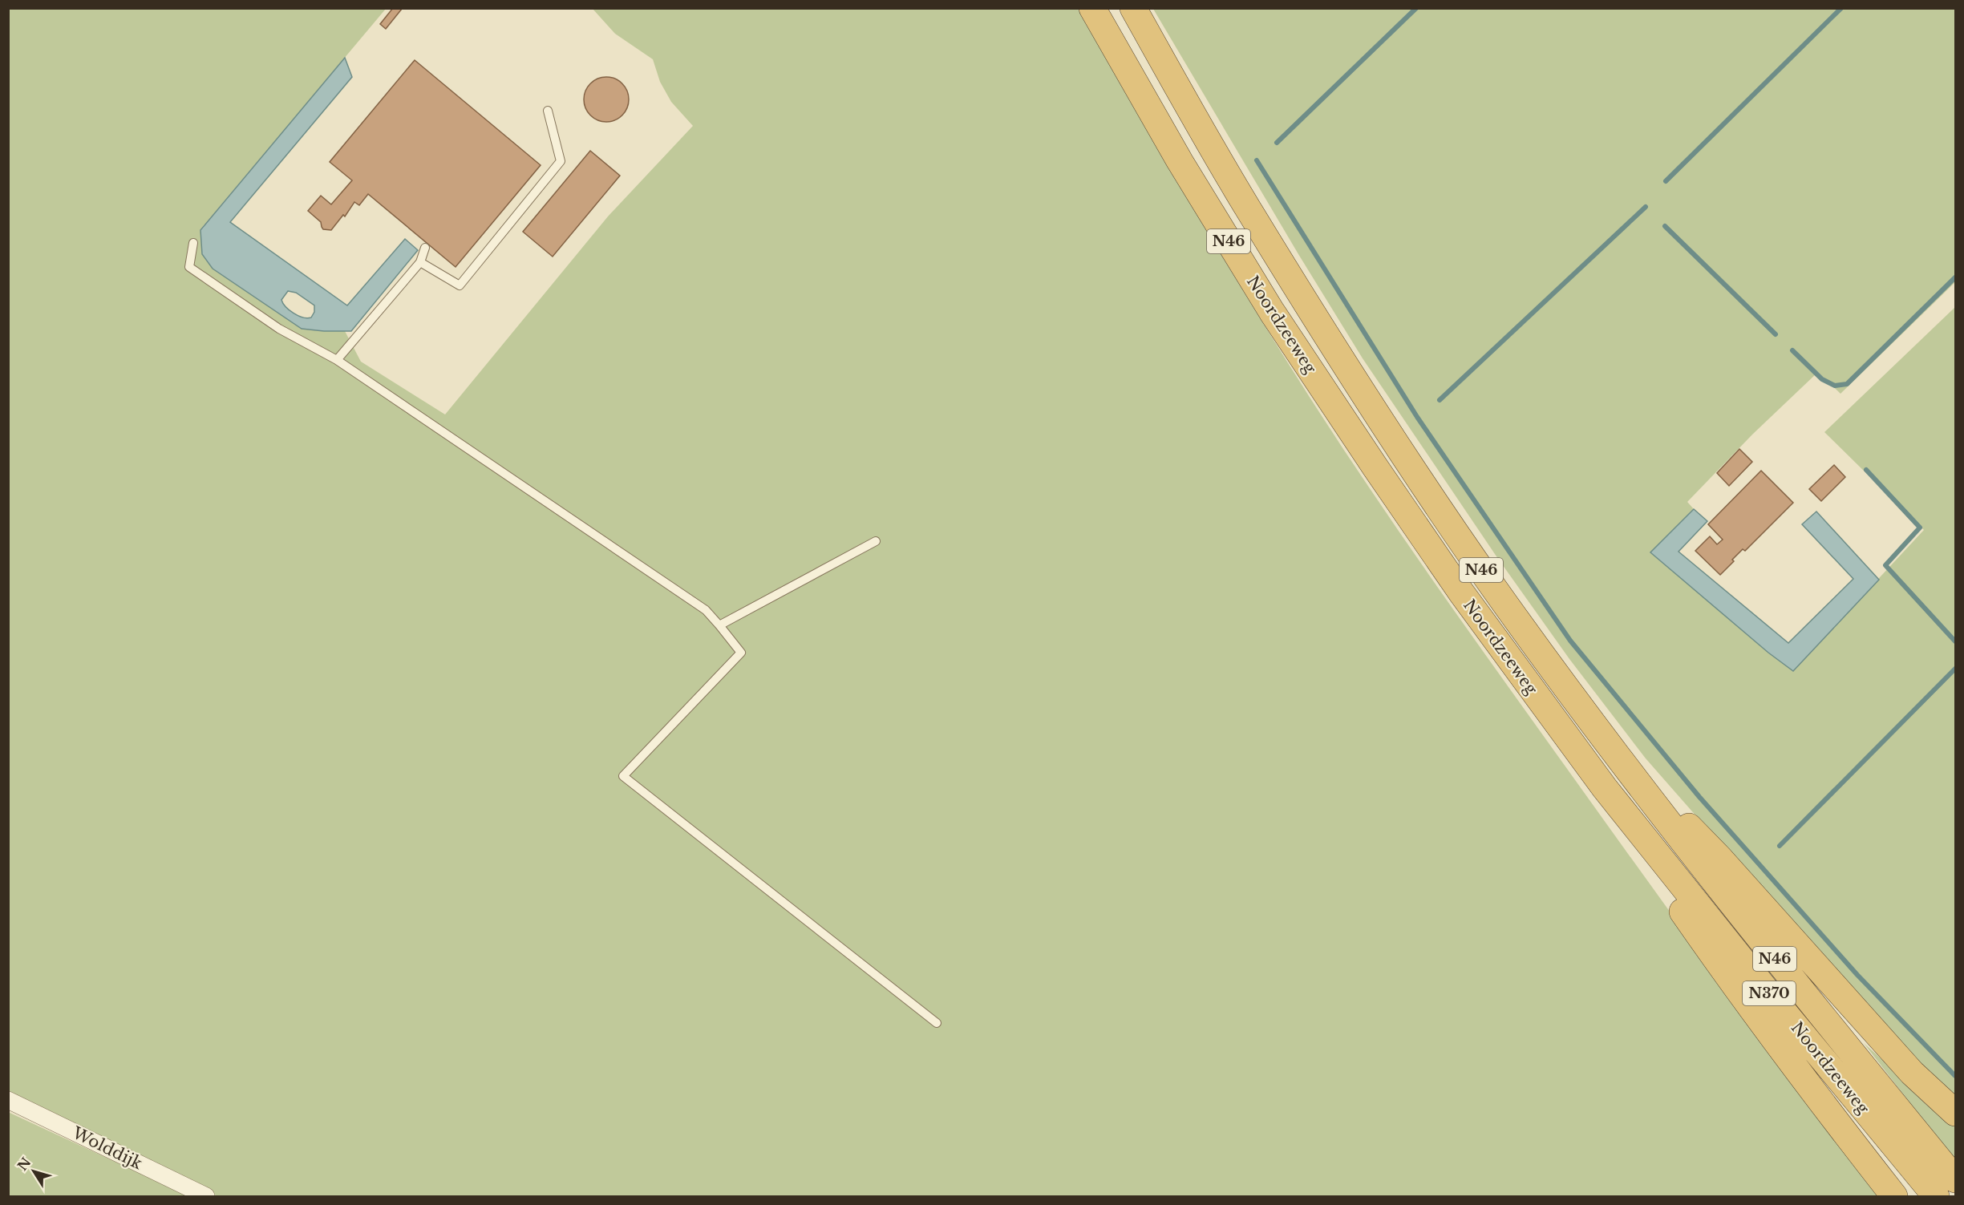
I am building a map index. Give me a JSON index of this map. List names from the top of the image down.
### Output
{
  "streets": {
    "highway": ["N46", "Noordzeeweg", "N370"],
    "street": ["Wolddijk"]
  },
  "crossings": [
    ["N46", "Noordzeeweg"]
  ],
  "north": "top left"
}
